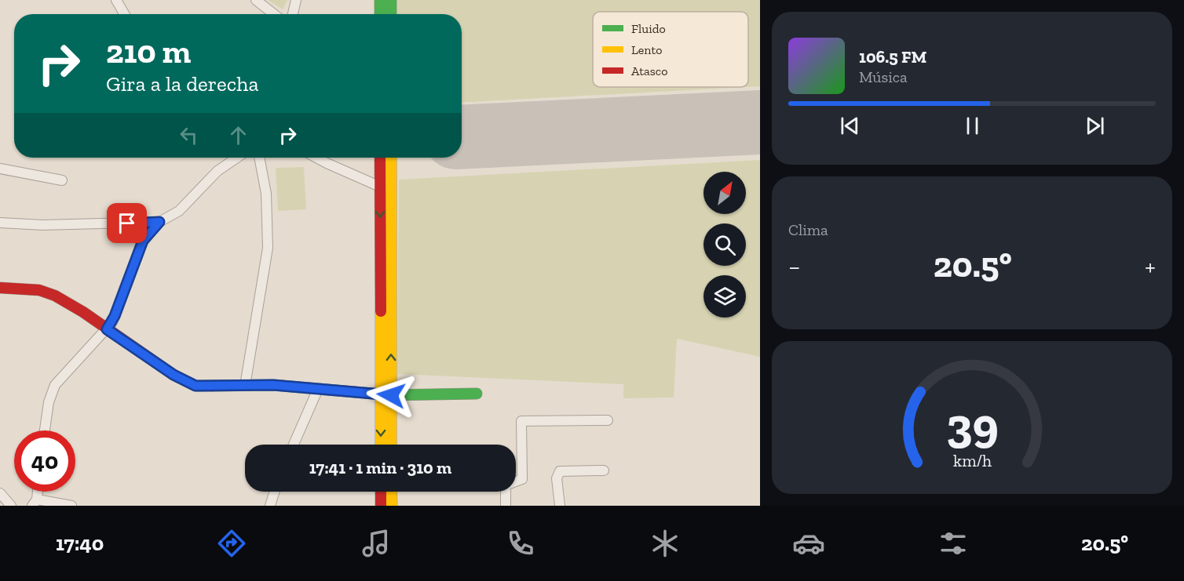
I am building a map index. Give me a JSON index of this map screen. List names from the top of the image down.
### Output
{
  "legend": ["Fluido", "Lento", "Atasco"],
  "north": "top right",
  "page": {
    "turn": ["210 m", "Gira a la derecha"],
    "song": ["106.5 FM", "Música"],
    "tile": "Clima",
    "heat": ["−", "20.5°", "+"],
    "limit": "40",
    "trip": "17:41 · 1 min · 310 m",
    "tabs": ["17:40", "20.5°"],
    "gauge": ["39", "km/h"]
  }
}
